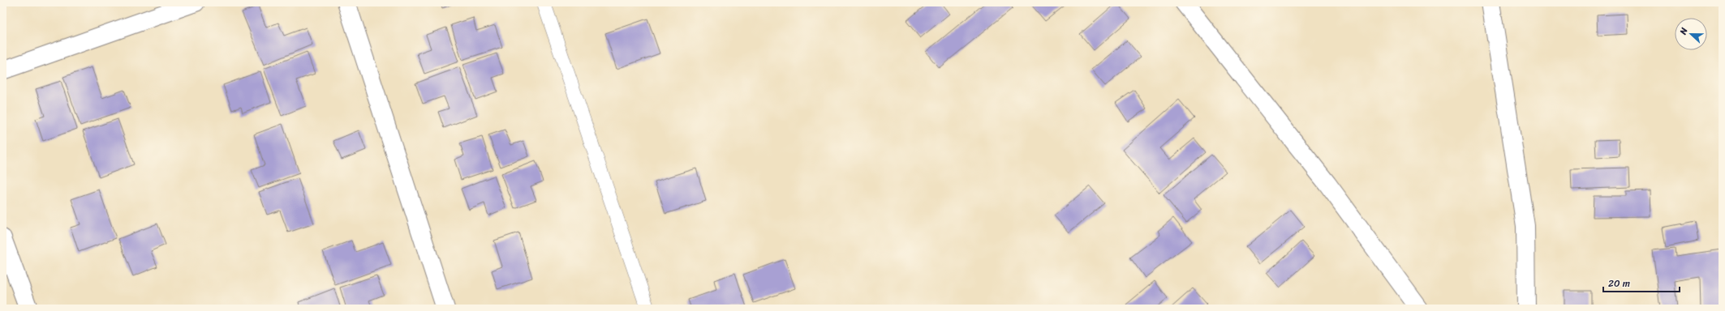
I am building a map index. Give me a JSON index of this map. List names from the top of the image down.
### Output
{
  "scale_bar": "20 m",
  "north": "left"
}
